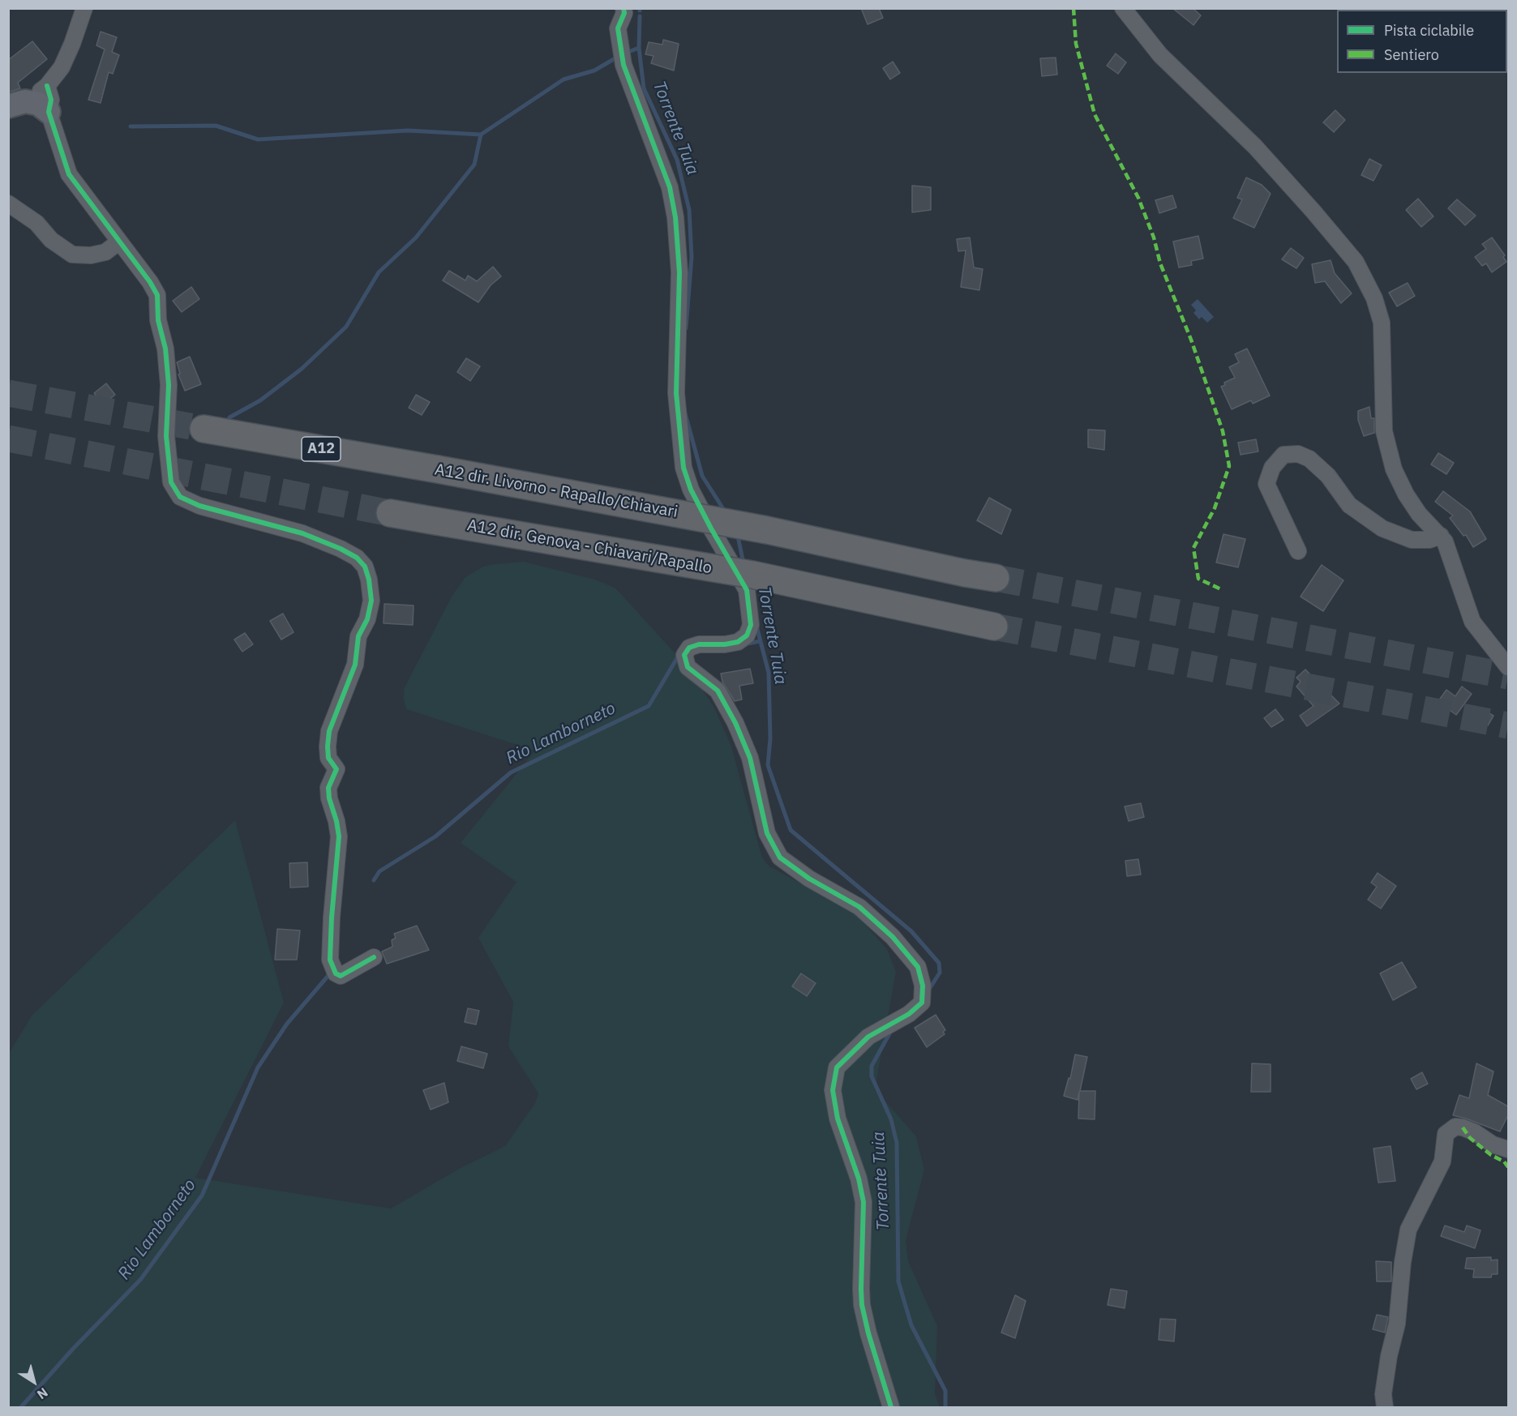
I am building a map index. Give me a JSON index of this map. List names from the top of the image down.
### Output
{
  "streets": {
    "highway": ["A12", "A12 dir. Livorno - Rapallo/Chiavari", "A12 dir. Genova - Chiavari/Rapallo"]
  },
  "water": ["Torrente Tuia", "Rio Lamborneto"],
  "legend": ["Pista ciclabile", "Sentiero"],
  "north": "bottom right"
}
